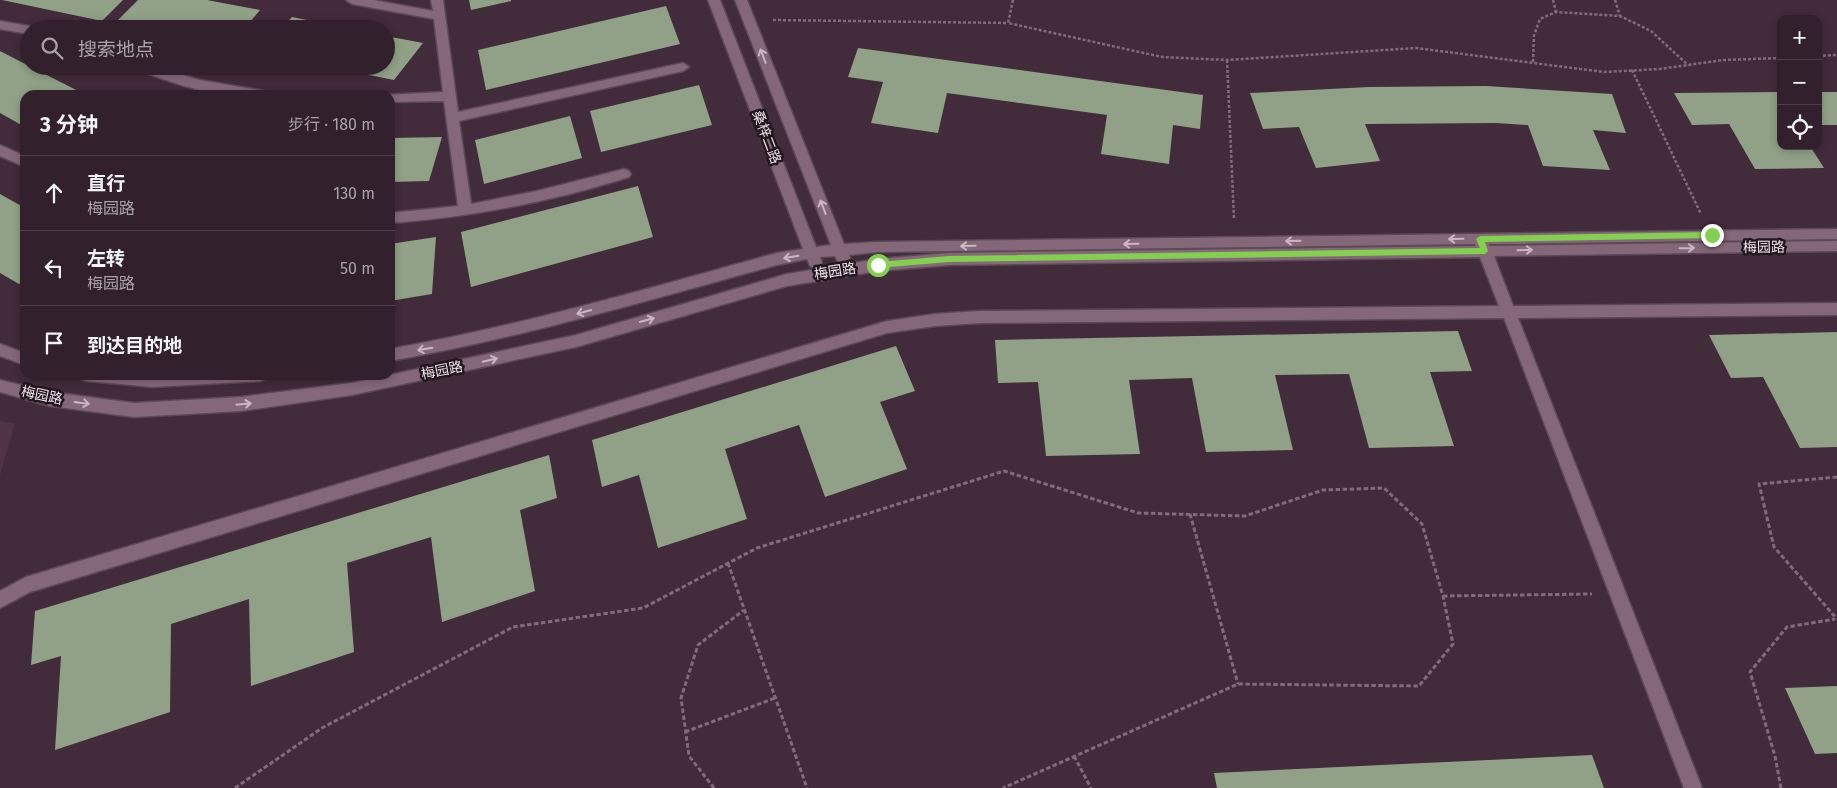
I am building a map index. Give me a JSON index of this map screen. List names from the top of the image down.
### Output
{
  "streets": {
    "street": ["桑梓二路", "梅园路"]
  },
  "crossings": [
    ["桑梓二路", "梅园路"]
  ],
  "page": {
    "map_buttons": ["+", "−"],
    "search": "搜索地点",
    "heading": ["3 分钟", "步行 · 180 m"],
    "list": [
      ["直行", "梅园路", "130 m"],
      ["左转", "梅园路", "50 m"],
      "到达目的地"
    ]
  }
}
